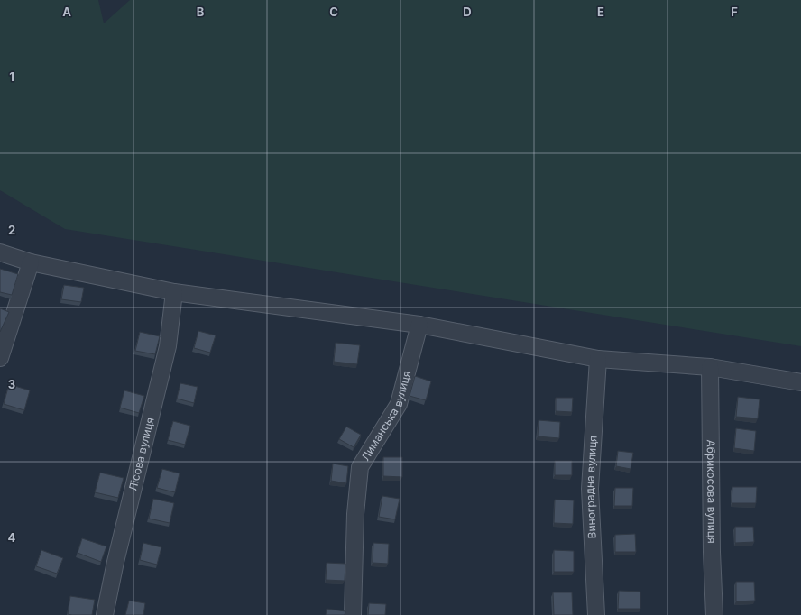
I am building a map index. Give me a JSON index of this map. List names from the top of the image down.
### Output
{
  "streets": {
    "street": [
      "Лиманська вулиця",
      "Лісова вулиця",
      "Виноградна вулиця",
      "Абрикосова вулиця"
    ]
  },
  "grid": {
    "columns": [
      "A",
      "B",
      "C",
      "D",
      "E",
      "F"
    ],
    "rows": [
      "1",
      "2",
      "3",
      "4"
    ]
  }
}
